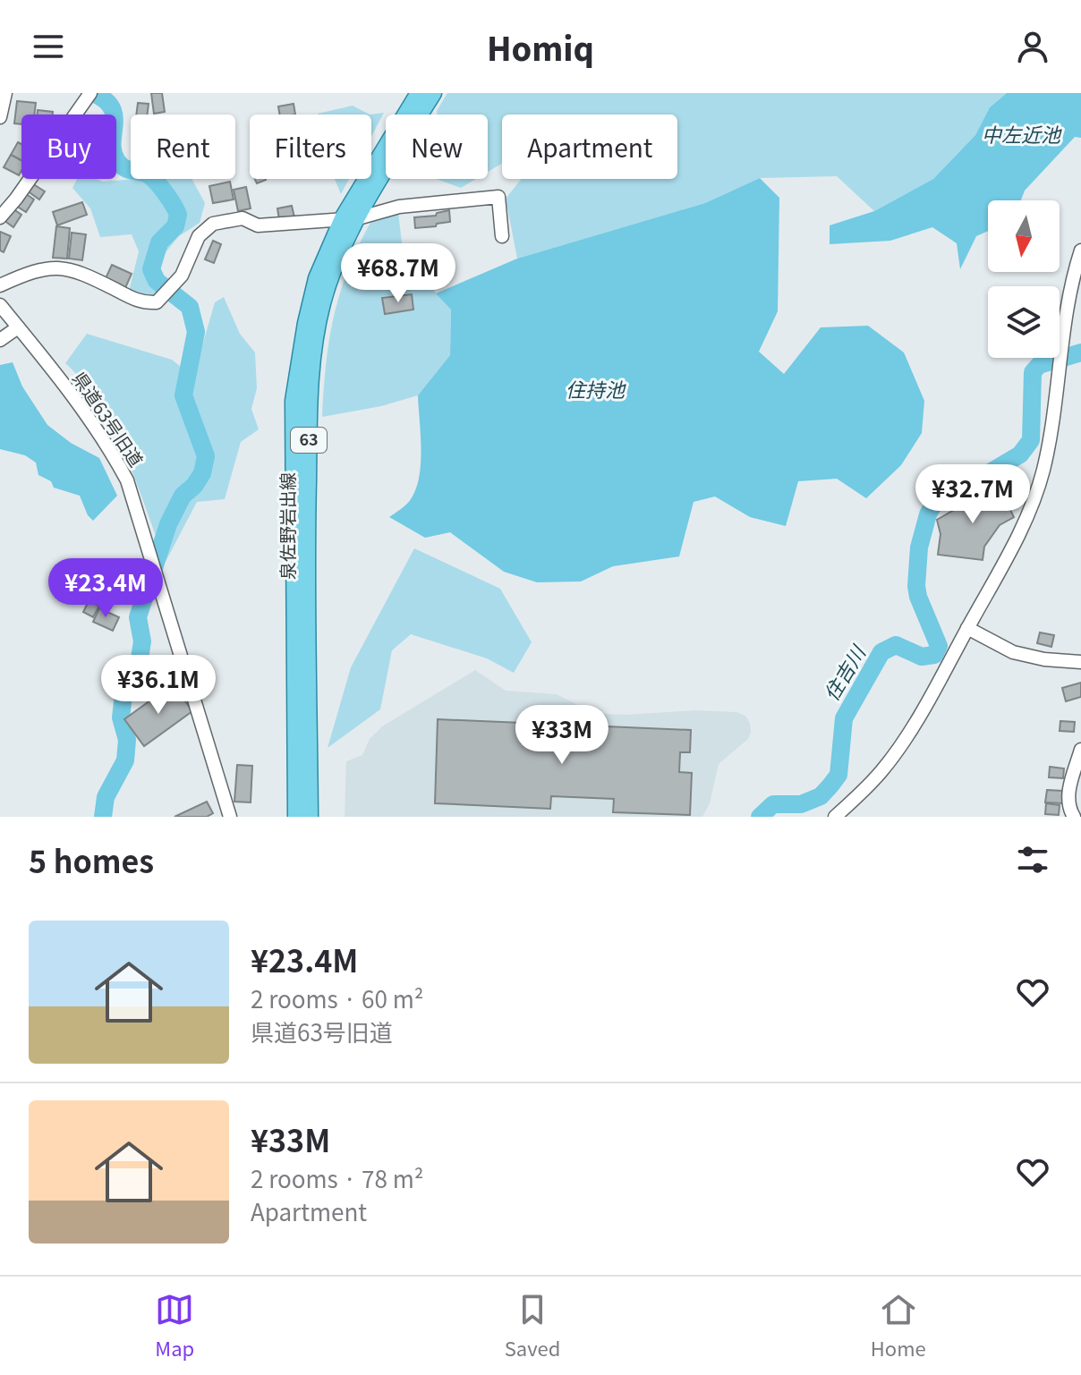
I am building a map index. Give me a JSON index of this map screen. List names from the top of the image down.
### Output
{
  "streets": {
    "main road": ["63", "泉佐野岩出線"],
    "street": ["県道63号旧道"]
  },
  "water": ["中左近池", "住持池", "住吉川"],
  "north": "bottom",
  "page": {
    "header": "Homiq",
    "chip": [
      "Buy",
      "Rent",
      "Filters",
      "New",
      "Apartment"
    ],
    "price": [
      "¥68.7M",
      "¥32.7M",
      "¥23.4M",
      "¥36.1M",
      "¥33M"
    ],
    "heading": "5 homes",
    "list": [
      {
        "name": "¥23.4M",
        "note": "2 rooms · 60 m² · 県道63号旧道"
      },
      {
        "name": "¥33M",
        "note": "2 rooms · 78 m² · Apartment"
      }
    ],
    "tabs": ["Map", "Saved", "Home"]
  }
}
